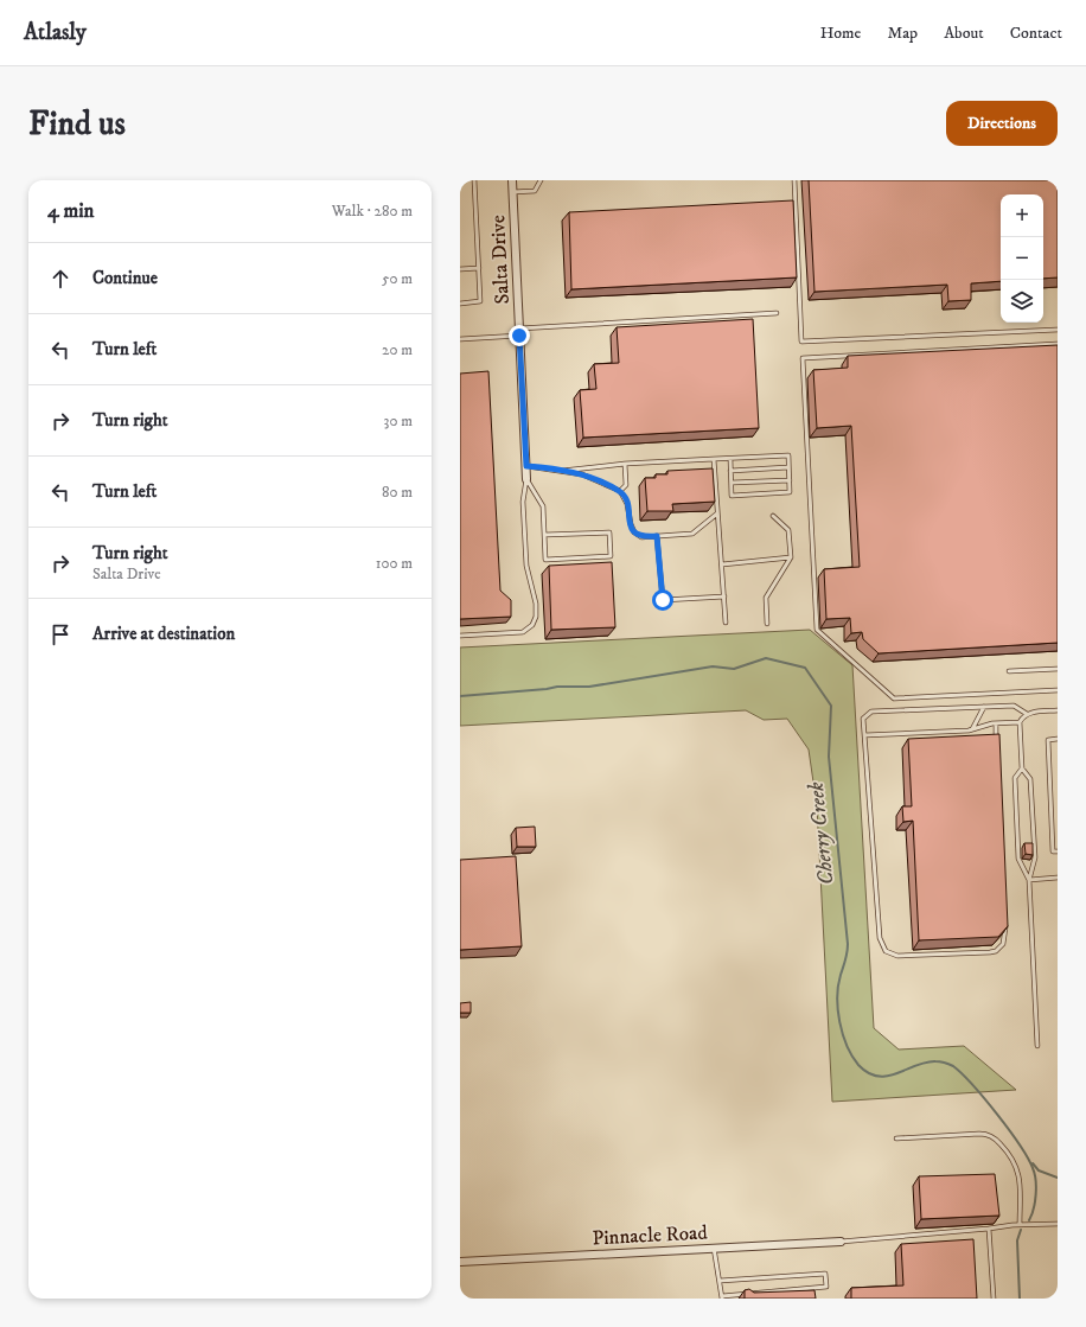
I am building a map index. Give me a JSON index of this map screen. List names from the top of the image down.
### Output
{
  "streets": {
    "street": ["Salta Drive", "Pinnacle Road"]
  },
  "water": ["Cherry Creek"],
  "page": {
    "header": "Atlasly",
    "nav": [
      "Home",
      "Map",
      "About",
      "Contact"
    ],
    "buttons": "Directions",
    "title": "Find us",
    "heading": ["4 min", "Walk · 280 m"],
    "map_buttons": ["+", "−"],
    "list": [
      ["Continue", "50 m"],
      ["Turn left", "20 m"],
      ["Turn right", "30 m"],
      ["Turn left", "80 m"],
      ["Turn right", "Salta Drive", "100 m"],
      "Arrive at destination"
    ]
  }
}
